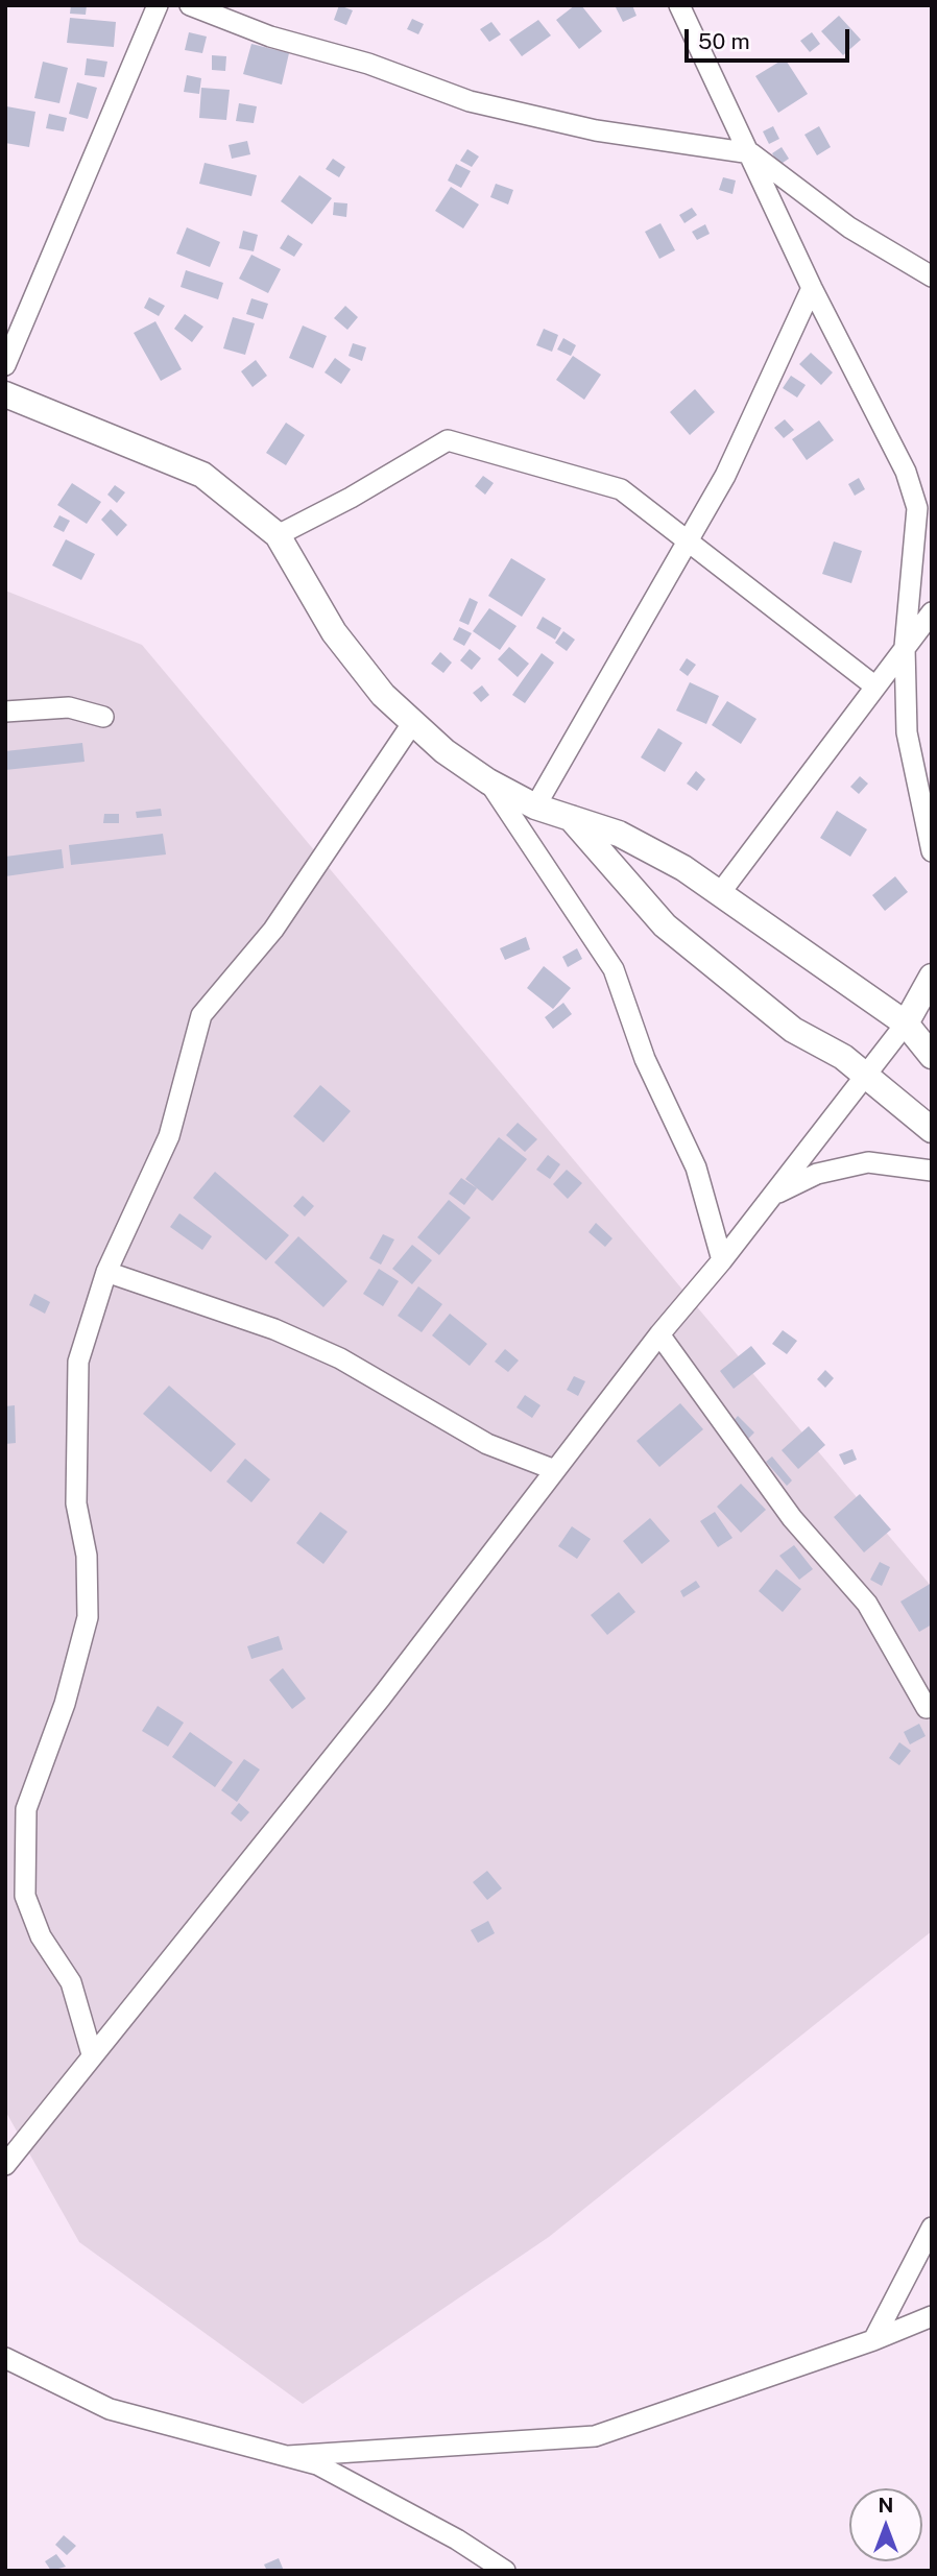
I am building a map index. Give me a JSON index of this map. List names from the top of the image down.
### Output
{
  "scale_bar": "50 m",
  "north": "top"
}
